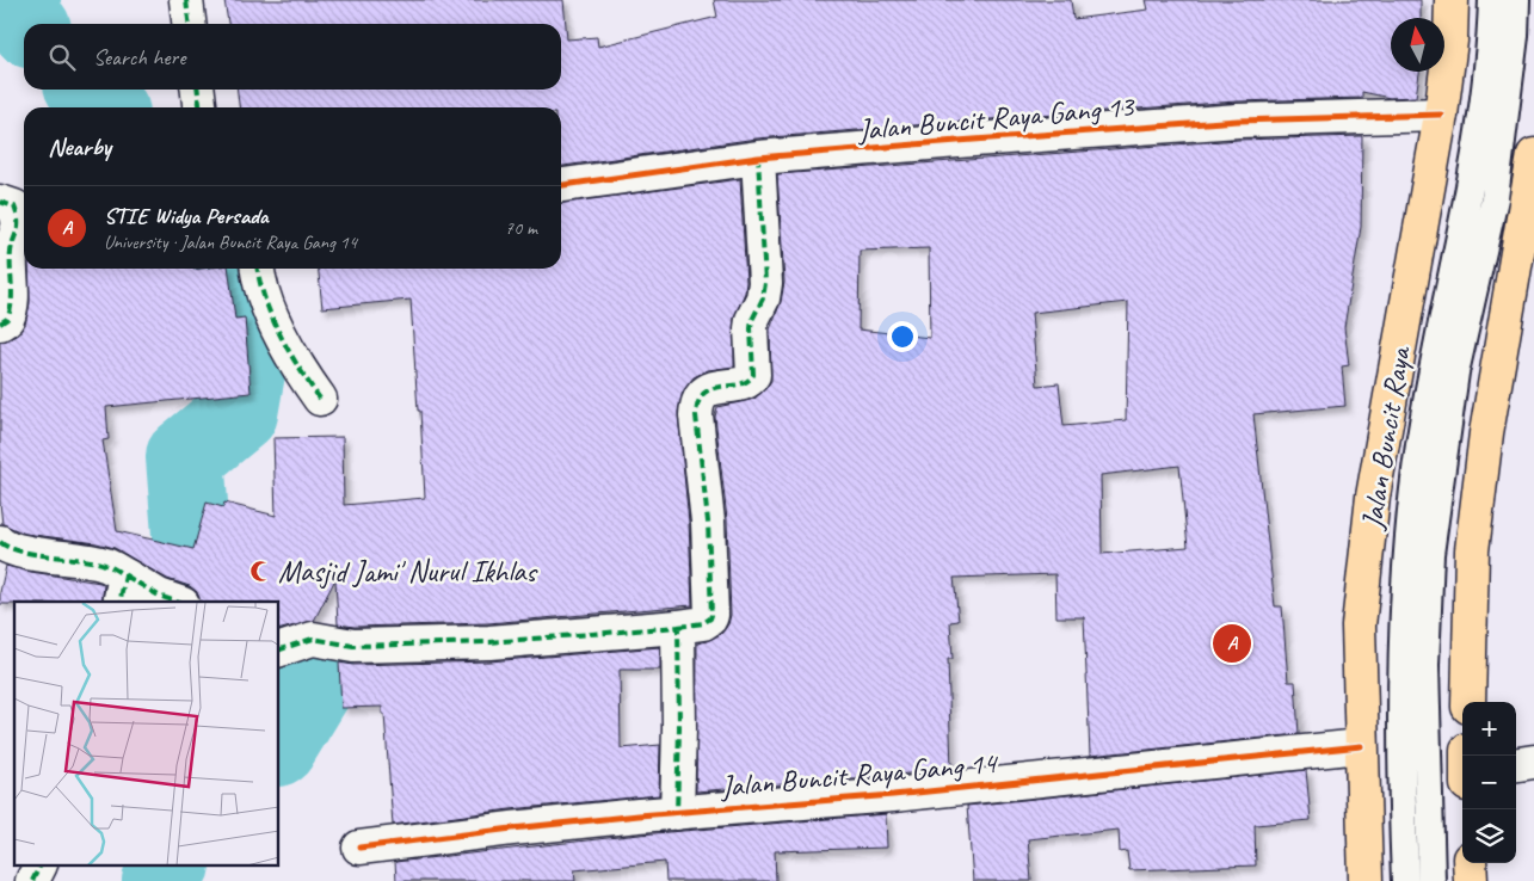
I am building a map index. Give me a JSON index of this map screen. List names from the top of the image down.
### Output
{
  "streets": {
    "main road": ["Jalan Buncit Raya"],
    "street": ["Jalan Buncit Raya Gang 13", "Jalan Buncit Raya Gang 14"]
  },
  "crossings": [
    ["Jalan Buncit Raya Gang 13", "Jalan Buncit Raya"],
    ["Jalan Buncit Raya", "Jalan Buncit Raya Gang 14"]
  ],
  "places": {
    "mosque": ["Masjid Jami' Nurul Ikhlas"]
  },
  "north": "top",
  "page": {
    "search": "Search here",
    "heading": "Nearby",
    "list": [
      {
        "mark": "A",
        "name": "STIE Widya Persada",
        "note": "University · Jalan Buncit Raya Gang 14",
        "value": "70 m"
      }
    ],
    "pins": "A",
    "map_buttons": ["+", "−"]
  }
}
